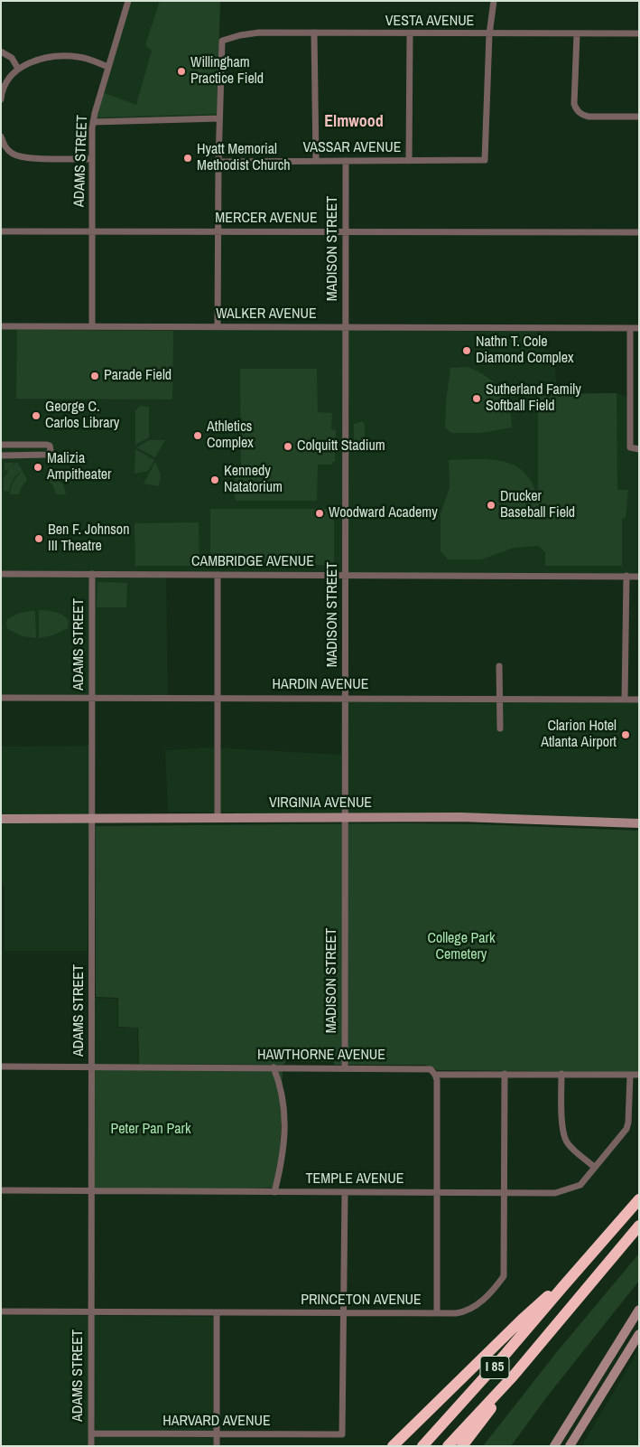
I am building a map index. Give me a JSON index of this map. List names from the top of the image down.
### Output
{
  "streets": {
    "highway": ["I 85"],
    "main road": ["VIRGINIA AVENUE"],
    "street": [
      "VESTA AVENUE",
      "VASSAR AVENUE",
      "ADAMS STREET",
      "MERCER AVENUE",
      "MADISON STREET",
      "WALKER AVENUE",
      "CAMBRIDGE AVENUE",
      "HARDIN AVENUE",
      "HAWTHORNE AVENUE",
      "TEMPLE AVENUE",
      "PRINCETON AVENUE",
      "HARVARD AVENUE"
    ]
  },
  "crossings": [
    ["VESTA AVENUE", "VASSAR AVENUE"],
    ["VASSAR AVENUE", "MADISON STREET"],
    ["ADAMS STREET", "MERCER AVENUE"],
    ["ADAMS STREET", "WALKER AVENUE"],
    ["ADAMS STREET", "CAMBRIDGE AVENUE"],
    ["ADAMS STREET", "HARDIN AVENUE"],
    ["ADAMS STREET", "VIRGINIA AVENUE"],
    ["ADAMS STREET", "HAWTHORNE AVENUE"],
    ["ADAMS STREET", "TEMPLE AVENUE"],
    ["ADAMS STREET", "PRINCETON AVENUE"],
    ["ADAMS STREET", "HARVARD AVENUE"],
    ["MERCER AVENUE", "MADISON STREET"],
    ["MADISON STREET", "WALKER AVENUE"],
    ["MADISON STREET", "CAMBRIDGE AVENUE"],
    ["MADISON STREET", "HARDIN AVENUE"],
    ["MADISON STREET", "VIRGINIA AVENUE"],
    ["MADISON STREET", "HAWTHORNE AVENUE"],
    ["HAWTHORNE AVENUE", "TEMPLE AVENUE"],
    ["HAWTHORNE AVENUE", "PRINCETON AVENUE"],
    ["TEMPLE AVENUE", "PRINCETON AVENUE"],
    ["PRINCETON AVENUE", "HARVARD AVENUE"]
  ],
  "districts": ["Elmwood"],
  "parks": ["College Park Cemetery", "Peter Pan Park"],
  "places": [
    "Willingham Practice Field",
    "Hyatt Memorial Methodist Church",
    "Nathn T. Cole Diamond Complex",
    "Parade Field",
    "Sutherland Family Softball Field",
    "George C. Carlos Library",
    "Athletics Complex",
    "Colquitt Stadium",
    "Malizia Ampitheater",
    "Kennedy Natatorium",
    "Drucker Baseball Field",
    "Woodward Academy",
    "Ben F. Johnson III Theatre",
    "Clarion Hotel Atlanta Airport"
  ]
}
